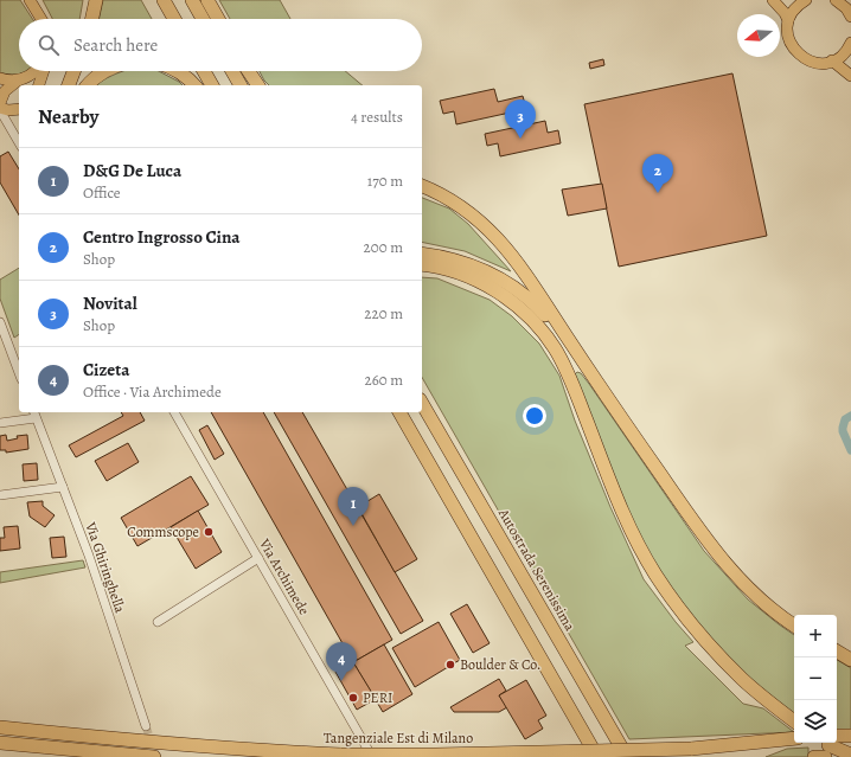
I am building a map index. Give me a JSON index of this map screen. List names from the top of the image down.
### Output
{
  "streets": {
    "highway": ["Autostrada Serenissima", "Tangenziale Est di Milano"],
    "street": ["Via Ghiringhella", "Via Archimede"]
  },
  "places": ["Commscope", "Boulder & Co.", "PERI"],
  "north": "left",
  "page": {
    "search": "Search here",
    "heading": ["Nearby", "4 results"],
    "pins": [
      "3",
      "2",
      "1",
      "4"
    ],
    "list": [
      {
        "mark": "1",
        "name": "D&G De Luca",
        "note": "Office",
        "value": "170 m"
      },
      {
        "mark": "2",
        "name": "Centro Ingrosso Cina",
        "note": "Shop",
        "value": "200 m"
      },
      {
        "mark": "3",
        "name": "Novital",
        "note": "Shop",
        "value": "220 m"
      },
      {
        "mark": "4",
        "name": "Cizeta",
        "note": "Office · Via Archimede",
        "value": "260 m"
      }
    ],
    "map_buttons": ["+", "−"]
  }
}
